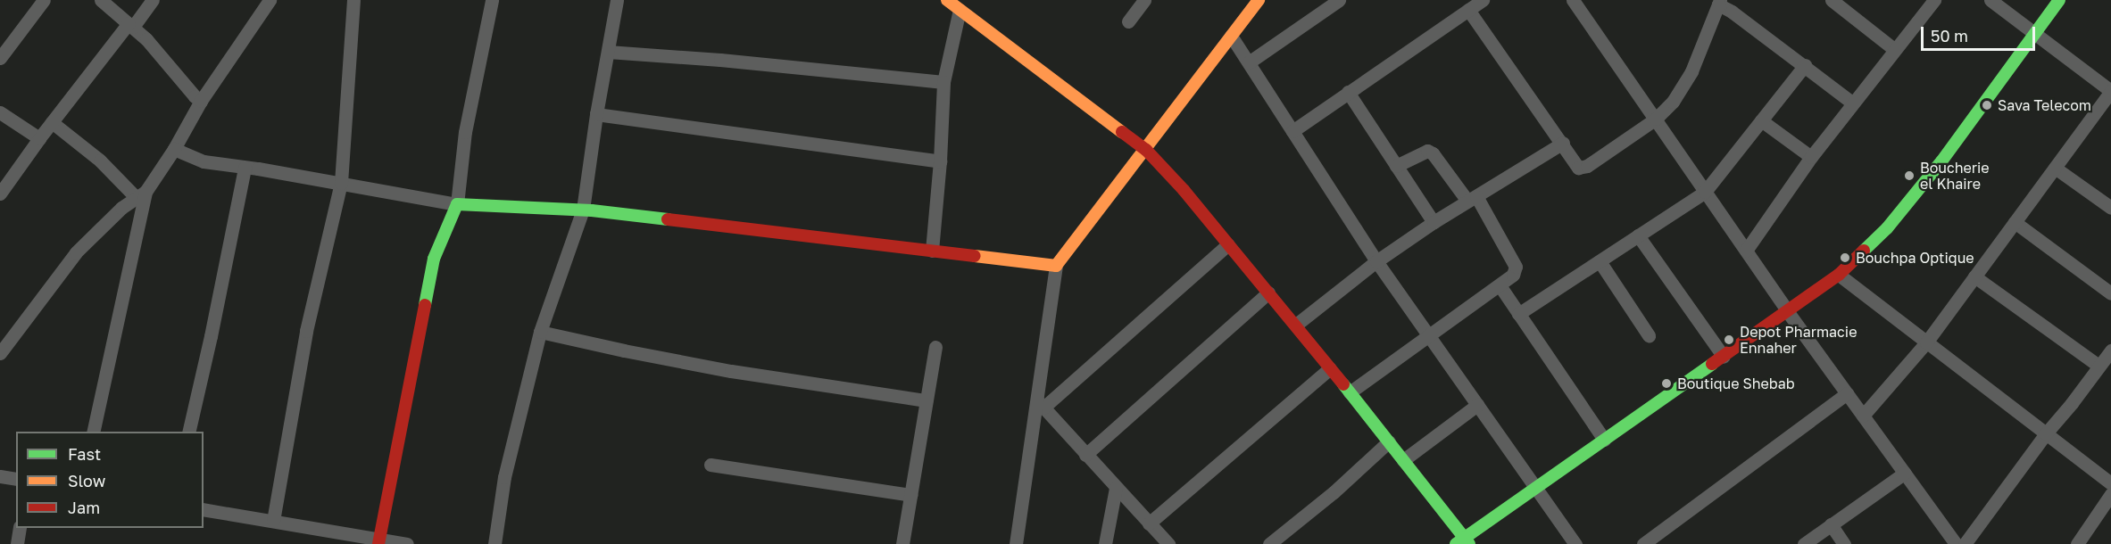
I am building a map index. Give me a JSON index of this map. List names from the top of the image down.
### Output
{
  "places": [
    "Sava Telecom",
    "Boucherie el Khaire",
    "Bouchpa Optique",
    "Depot Pharmacie Ennaher",
    "Boutique Shebab"
  ],
  "legend": ["Fast", "Slow", "Jam"],
  "scale_bar": "50 m"
}
